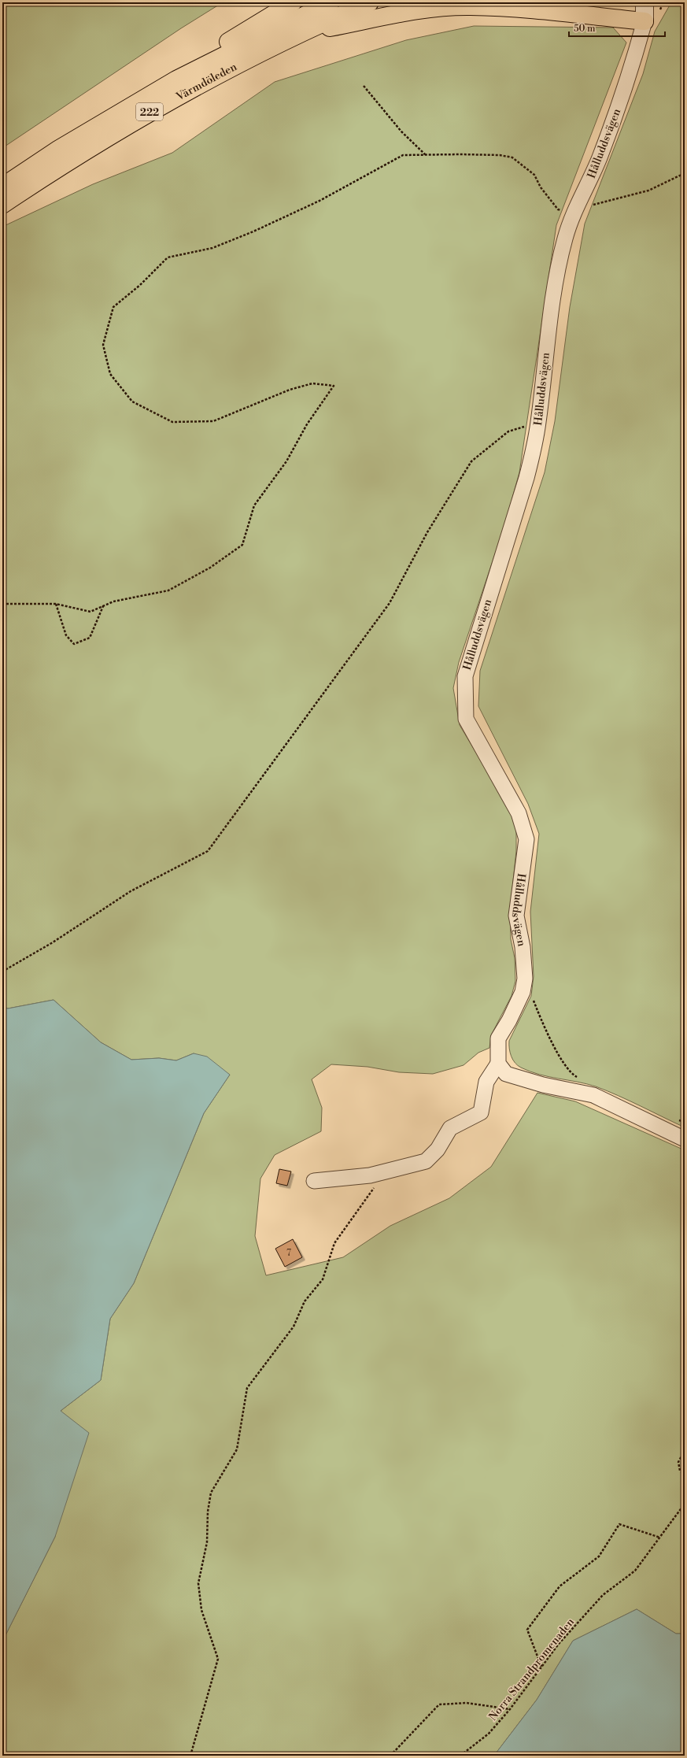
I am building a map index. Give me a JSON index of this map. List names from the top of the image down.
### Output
{
  "streets": {
    "highway": ["Värmdöleden", "222"],
    "street": ["Hålluddsvägen"],
    "path": ["Norra Strandpromenaden"]
  },
  "house_numbers": ["7"],
  "scale_bar": "50 m"
}
